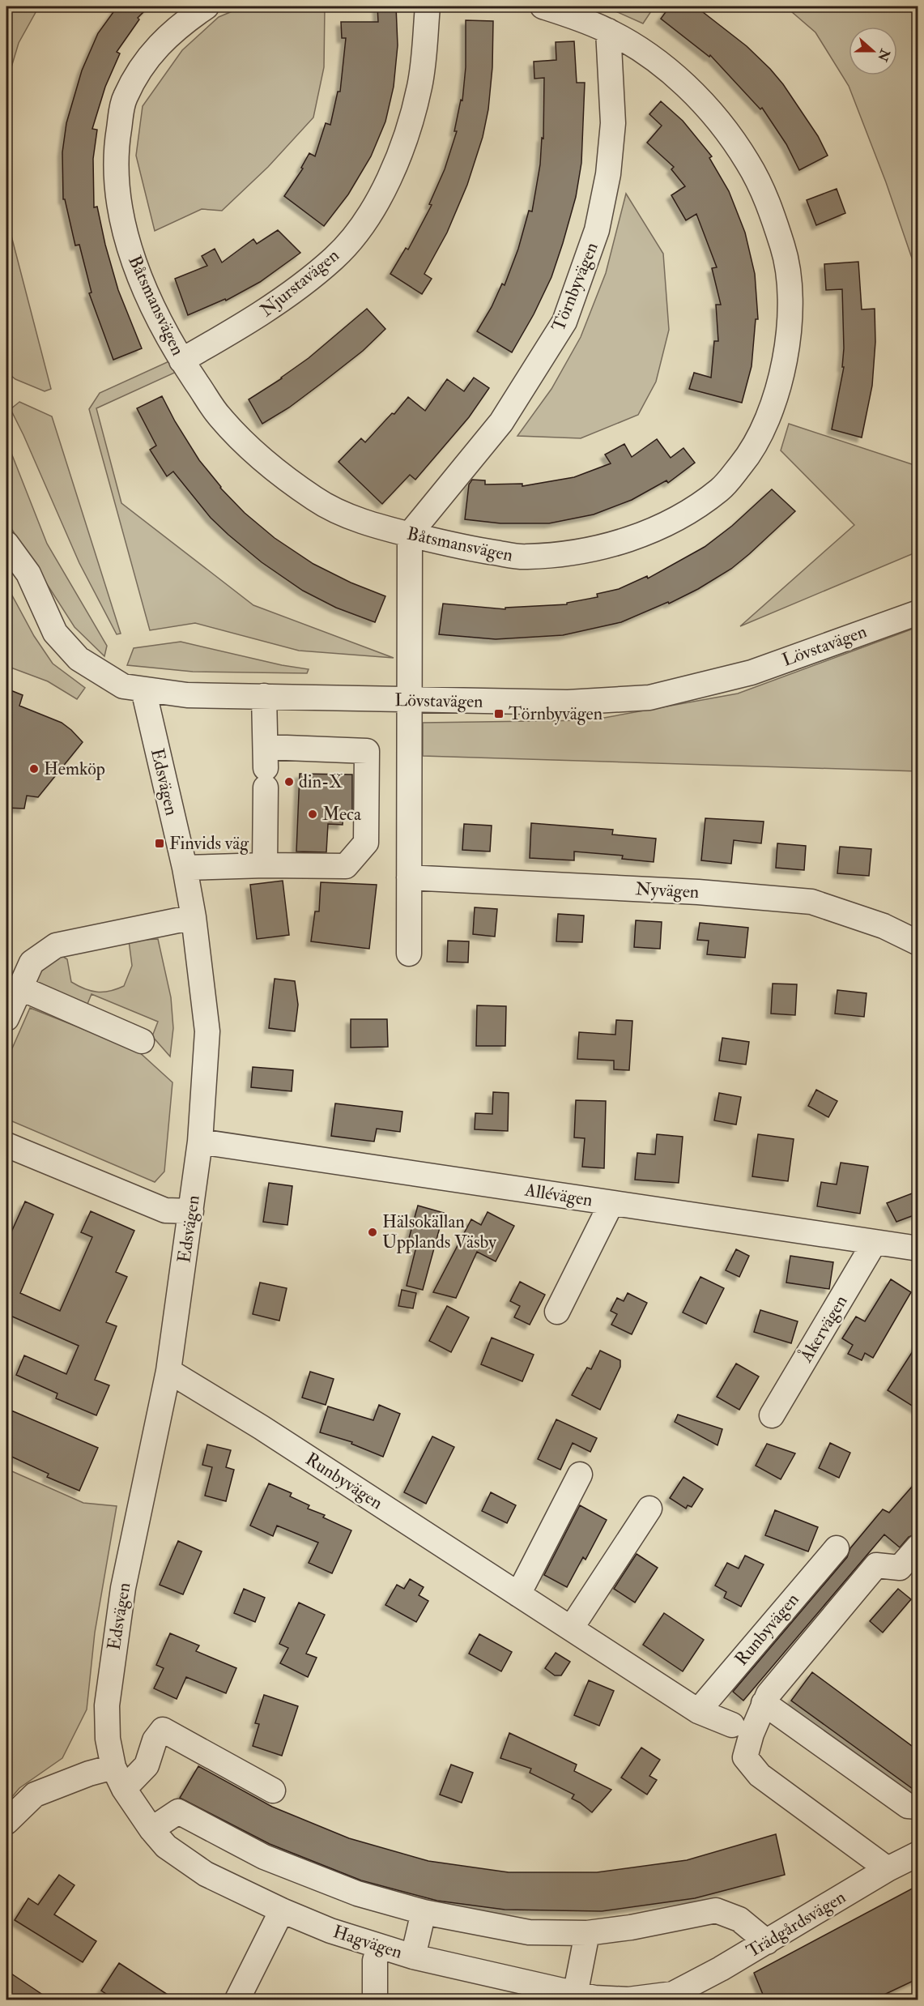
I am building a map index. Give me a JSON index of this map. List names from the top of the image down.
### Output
{
  "streets": {
    "street": [
      "Njurstavägen",
      "Törnbyvägen",
      "Båtsmansvägen",
      "Lövstavägen",
      "Edsvägen",
      "Nyvägen",
      "Allévägen",
      "Åkervägen",
      "Runbyvägen",
      "Trädgårdsvägen",
      "Hagvägen"
    ]
  },
  "crossings": [
    ["Njurstavägen", "Båtsmansvägen"],
    ["Törnbyvägen", "Båtsmansvägen"],
    ["Lövstavägen", "Edsvägen"],
    ["Edsvägen", "Allévägen"],
    ["Edsvägen", "Runbyvägen"],
    ["Edsvägen", "Hagvägen"],
    ["Allévägen", "Åkervägen"],
    ["Trädgårdsvägen", "Hagvägen"]
  ],
  "places": {
    "transit": ["Törnbyvägen", "Finvids väg"],
    "other": [
      "Hemköp",
      "din-X",
      "Meca",
      "Hälsokällan Upplands Väsby"
    ]
  },
  "north": "right"
}
